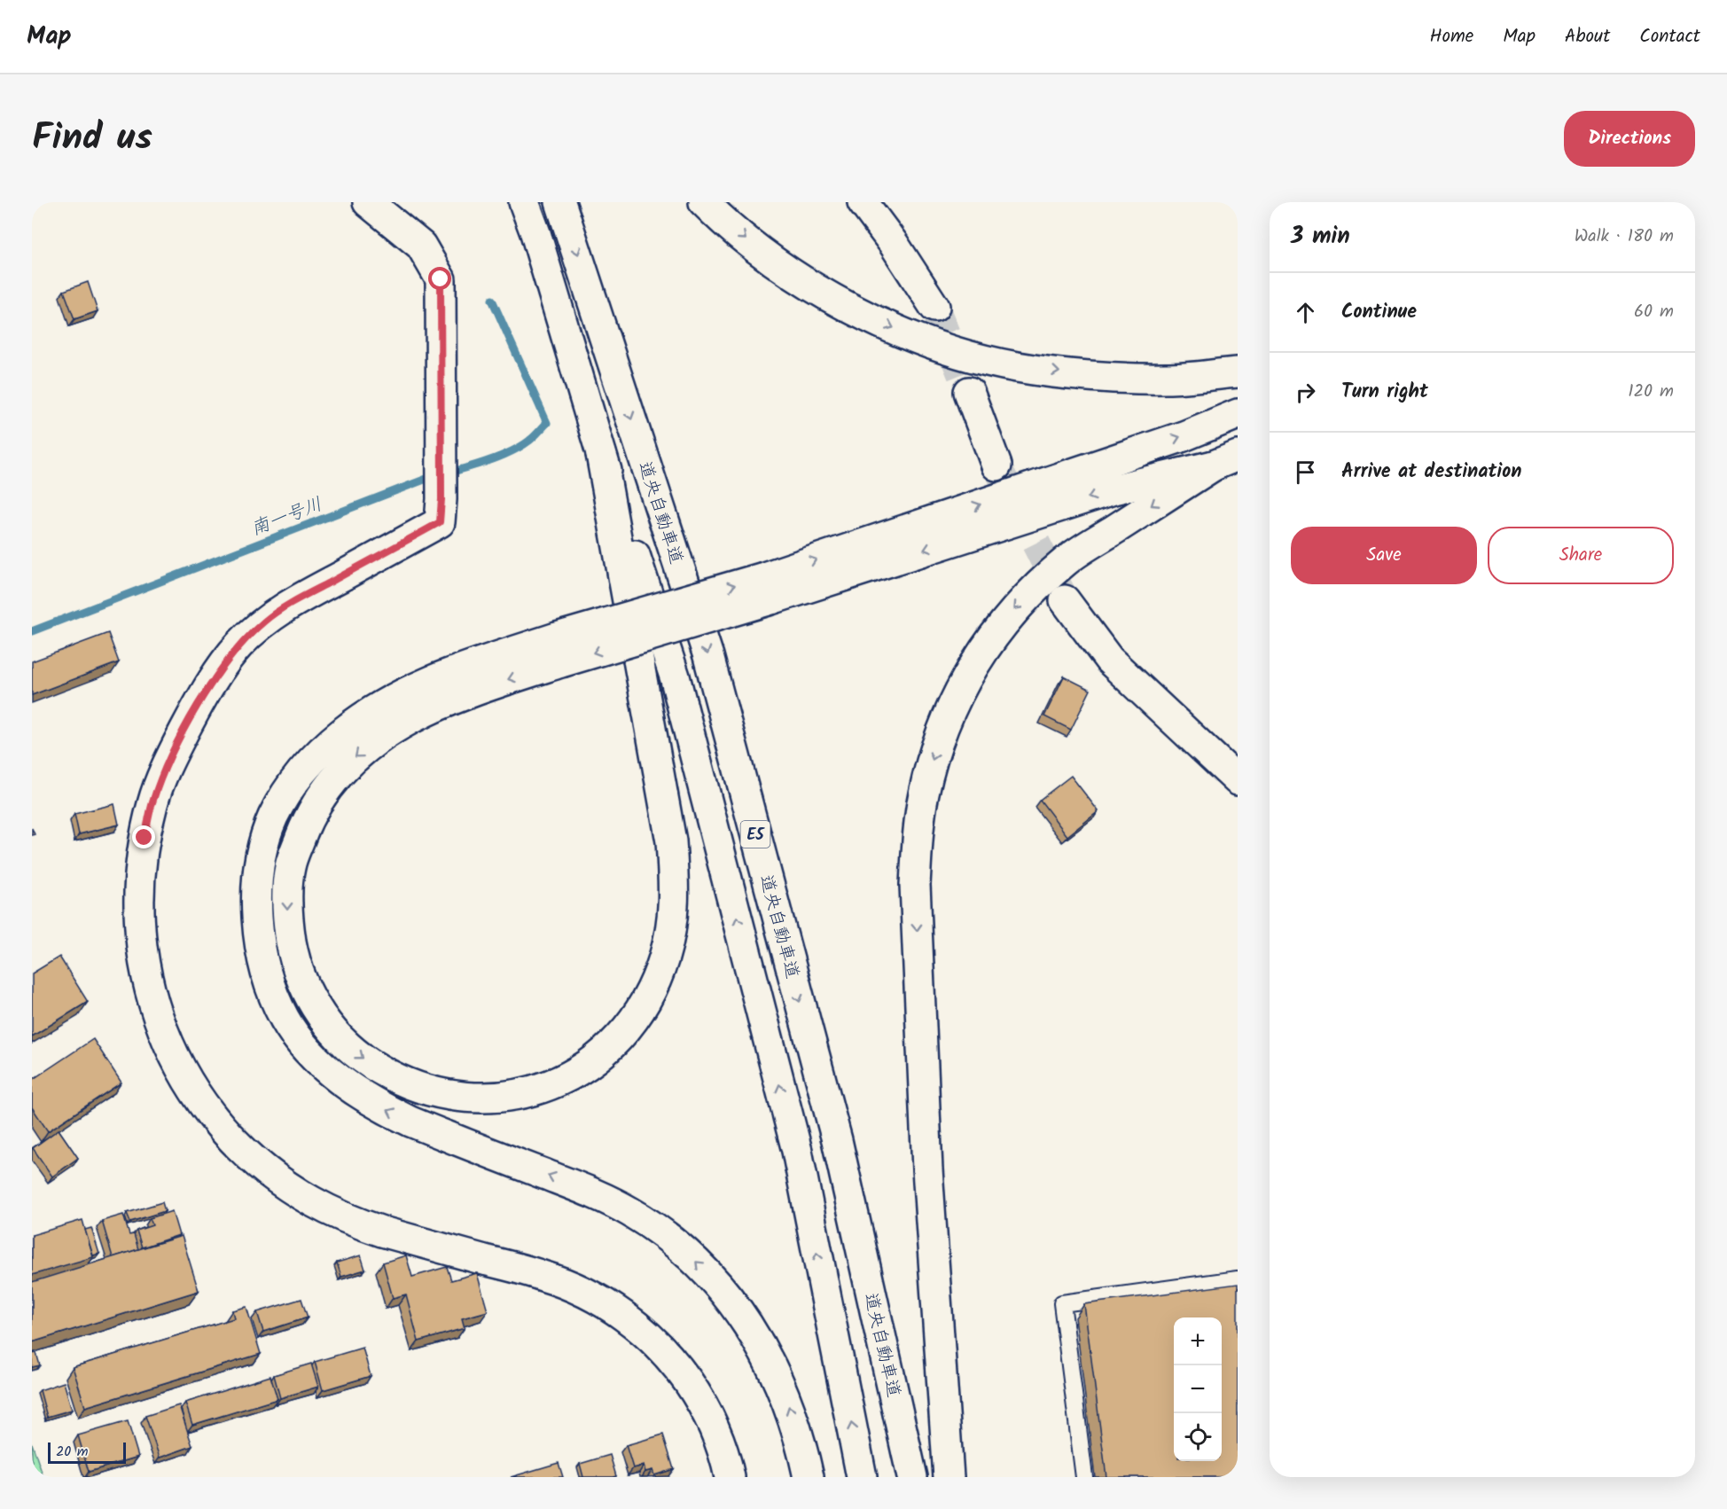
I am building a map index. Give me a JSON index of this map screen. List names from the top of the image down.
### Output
{
  "streets": {
    "main road": ["道央自動車道", "E5"]
  },
  "water": ["南一号川"],
  "scale_bar": "20 m",
  "page": {
    "header": "Map",
    "nav": [
      "Home",
      "Map",
      "About",
      "Contact"
    ],
    "title": "Find us",
    "buttons": [
      "Directions",
      ["Save", "Share"]
    ],
    "heading": ["3 min", "Walk · 180 m"],
    "list": [
      ["Continue", "60 m"],
      ["Turn right", "120 m"],
      "Arrive at destination"
    ],
    "map_buttons": ["+", "−"],
    "scale": "20 m"
  }
}
